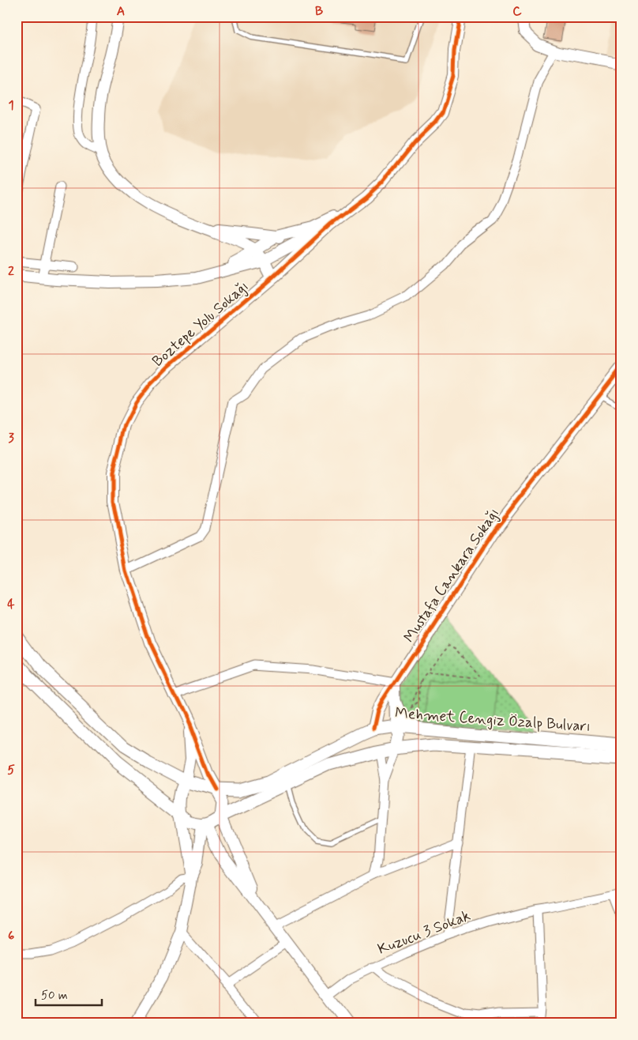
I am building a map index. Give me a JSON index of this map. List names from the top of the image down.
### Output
{
  "streets": {
    "main road": ["Mehmet Cengiz Özalp Bulvarı"],
    "street": ["Boztepe Yolu Sokağı", "Mustafa Cankara Sokağı", "Kuzucu 3 Sokak"]
  },
  "crossings": [
    ["Boztepe Yolu Sokağı", "Mehmet Cengiz Özalp Bulvarı"],
    ["Mustafa Cankara Sokağı", "Mehmet Cengiz Özalp Bulvarı"]
  ],
  "scale_bar": "50 m",
  "grid": {
    "columns": ["A", "B", "C"],
    "rows": [
      "1",
      "2",
      "3",
      "4",
      "5",
      "6"
    ]
  }
}
